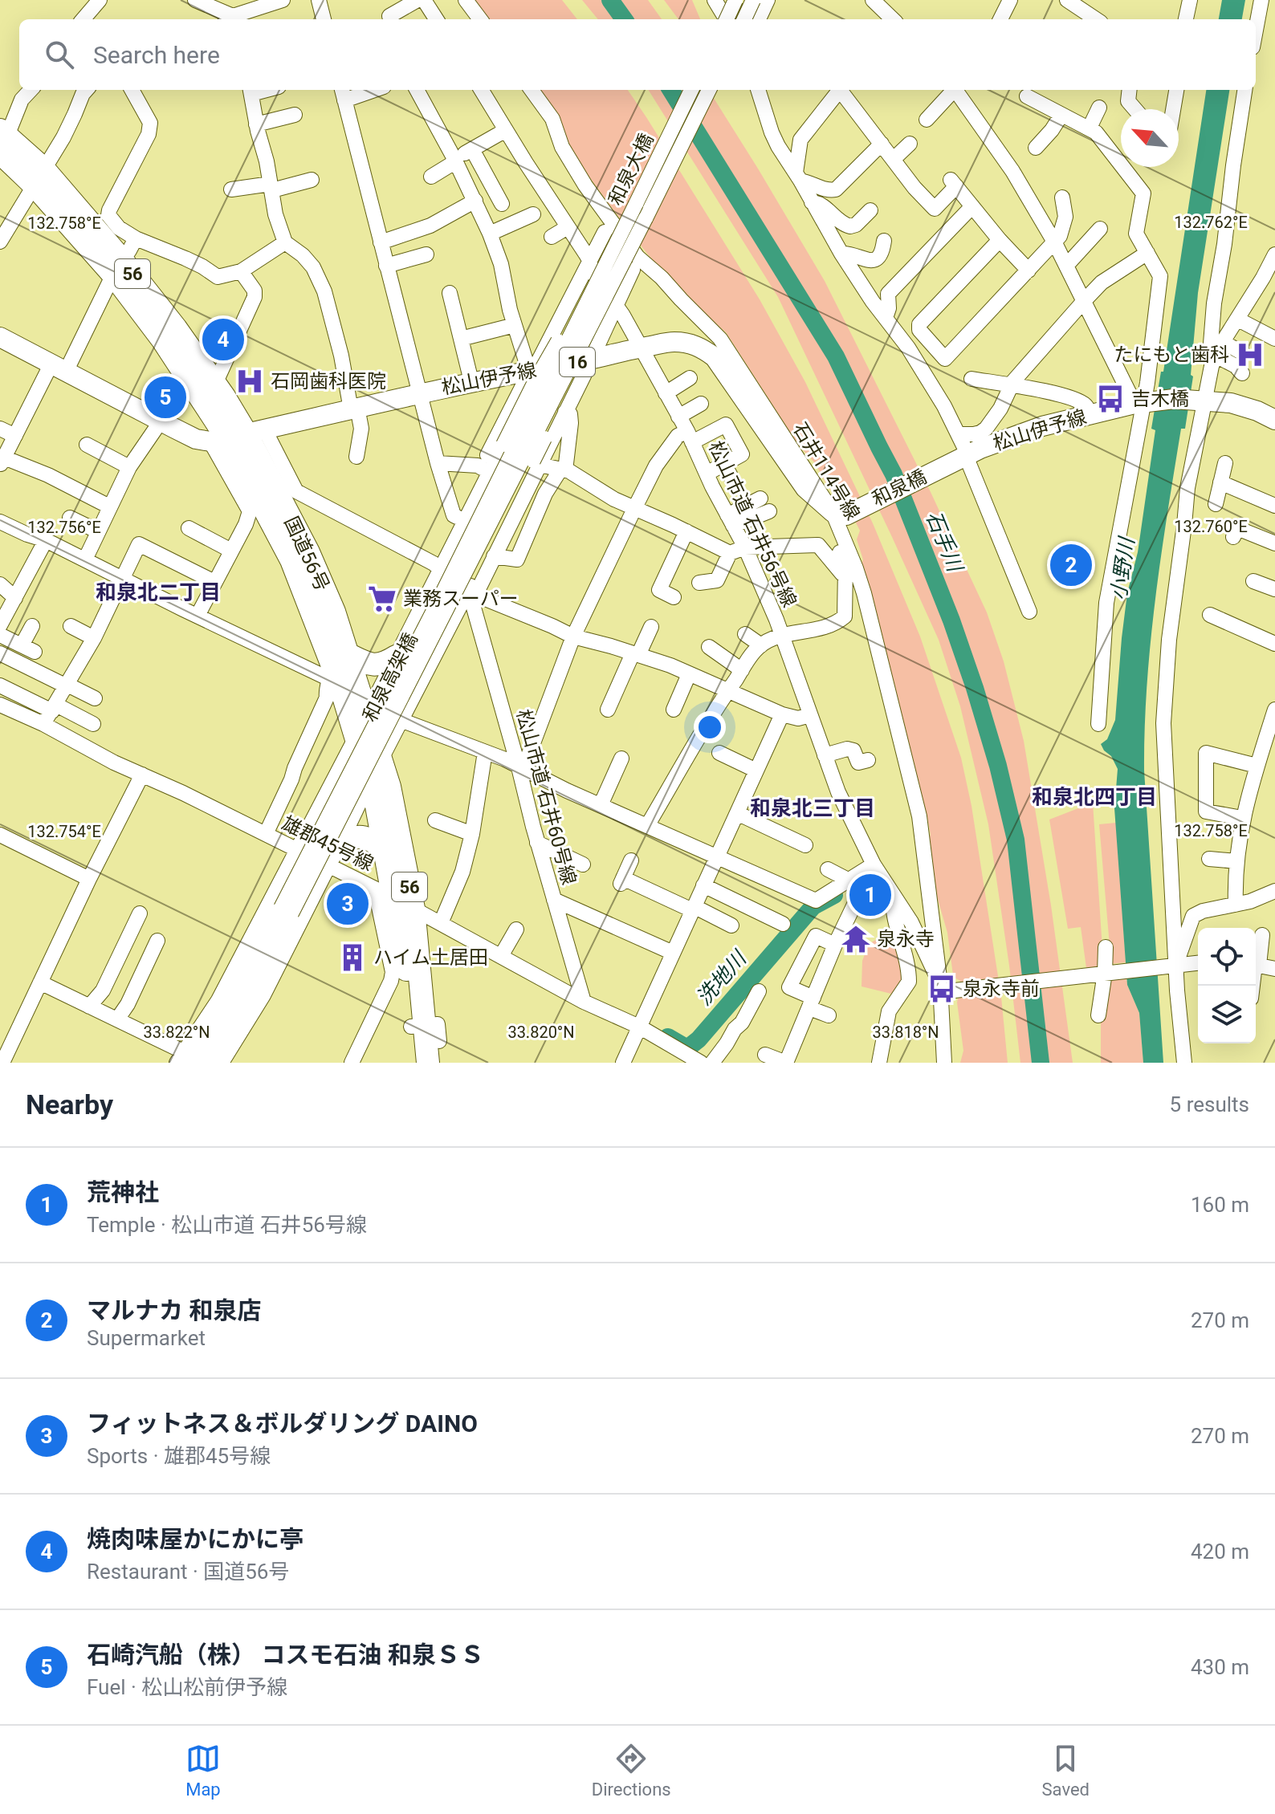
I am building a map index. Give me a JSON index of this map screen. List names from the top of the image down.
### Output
{
  "streets": {
    "highway": ["56", "国道56号"],
    "main road": ["16", "松山伊予線", "和泉橋"],
    "street": [
      "和泉大橋",
      "石井114号線",
      "松山市道 石井56号線",
      "和泉高架橋",
      "松山市道 石井60号線",
      "雄郡45号線"
    ]
  },
  "crossings": [
    ["和泉大橋", "和泉高架橋"],
    ["松山伊予線", "石井114号線"],
    ["松山伊予線", "和泉橋"],
    ["松山伊予線", "松山市道 石井56号線"],
    ["松山伊予線", "国道56号"],
    ["石井114号線", "和泉橋"],
    ["石井114号線", "松山市道 石井56号線"],
    ["国道56号", "雄郡45号線"],
    ["松山市道 石井60号線", "雄郡45号線"]
  ],
  "districts": ["和泉北二丁目", "和泉北四丁目", "和泉北三丁目"],
  "water": ["石手川", "小野川", "洗地川"],
  "places": {
    "hospital": ["たにもと歯科", "石岡歯科医院"],
    "bus stop": ["吉木橋", "泉永寺前"],
    "supermarket": ["業務スーパー"],
    "temple": ["泉永寺"],
    "building": ["ハイム土居田"]
  },
  "north": "top left",
  "page": {
    "search": "Search here",
    "pins": [
      "4",
      "5",
      "2",
      "1",
      "3"
    ],
    "heading": ["Nearby", "5 results"],
    "list": [
      {
        "mark": "1",
        "name": "荒神社",
        "note": "Temple · 松山市道 石井56号線",
        "value": "160 m"
      },
      {
        "mark": "2",
        "name": "マルナカ 和泉店",
        "note": "Supermarket",
        "value": "270 m"
      },
      {
        "mark": "3",
        "name": "フィットネス＆ボルダリング DAINO",
        "note": "Sports · 雄郡45号線",
        "value": "270 m"
      },
      {
        "mark": "4",
        "name": "焼肉味屋かにかに亭",
        "note": "Restaurant · 国道56号",
        "value": "420 m"
      },
      {
        "mark": "5",
        "name": "石崎汽船（株） コスモ石油 和泉ＳＳ",
        "note": "Fuel · 松山松前伊予線",
        "value": "430 m"
      }
    ],
    "nav": ["Map", "Directions", "Saved"]
  },
  "coordinates": [
    "132.762°E",
    "132.758°E",
    "132.760°E",
    "132.756°E",
    "132.754°E",
    "33.822°N",
    "33.820°N",
    "33.818°N"
  ]
}
